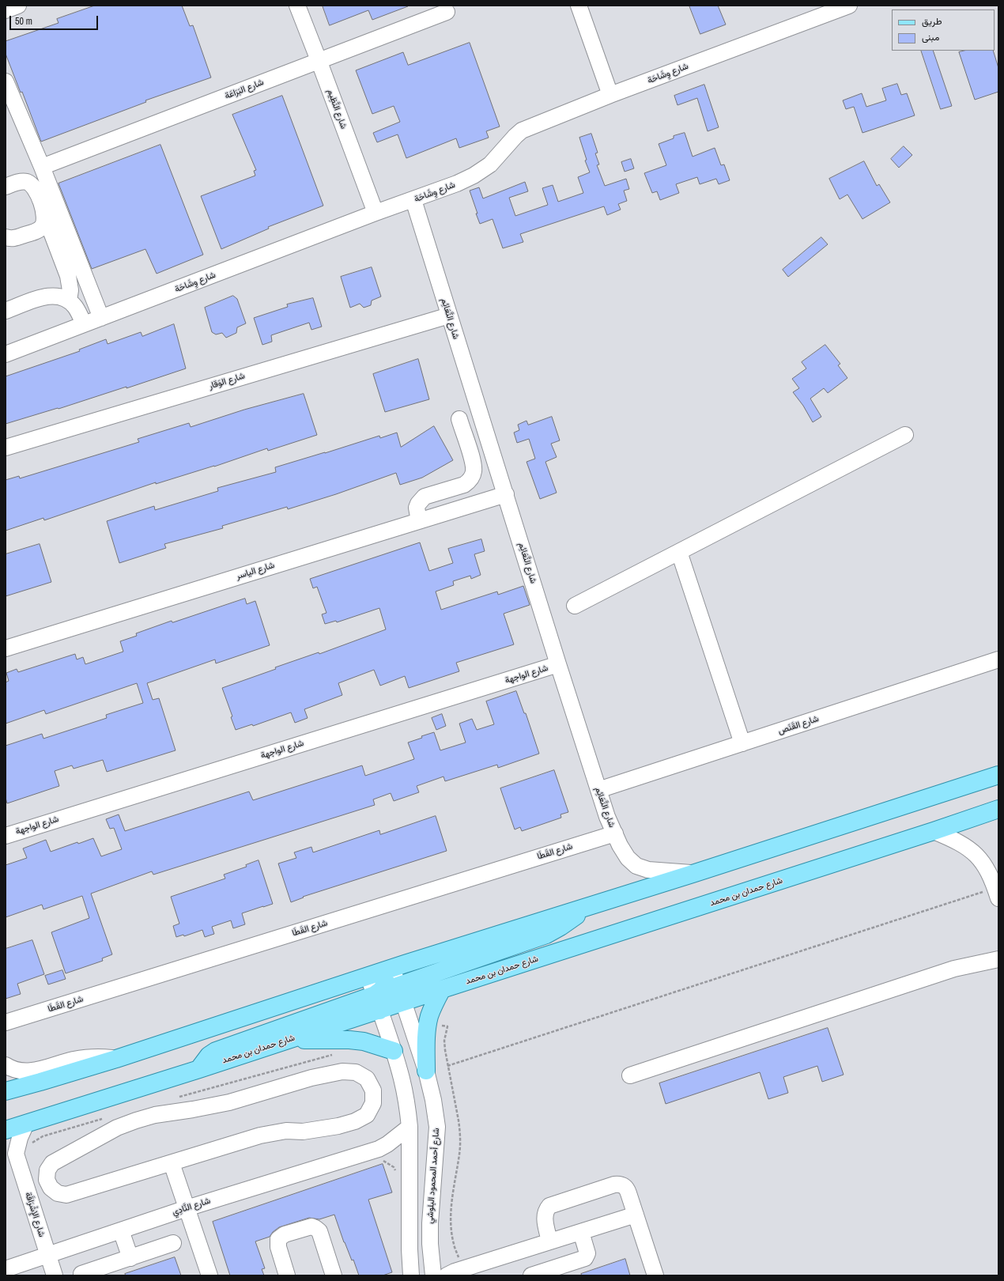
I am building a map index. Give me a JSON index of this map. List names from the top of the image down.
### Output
{
  "streets": {
    "main road": ["شارع حمدان بن محمد"],
    "street": [
      "شارع وِشَاحَة",
      "شارع البَرَاعَة",
      "شارع النَّظِيم",
      "شارع النَّعَائِم",
      "شارع الوَقار",
      "شارع الياسر",
      "شارع الواجهة",
      "شارع القَنَص",
      "شارع القَطَا",
      "شارع أحمد المحمود البلوشي",
      "شارع النَّادِي",
      "شارع الإِشْرَاقَة"
    ]
  },
  "crossings": [
    ["شارع وِشَاحَة", "شارع النَّظِيم"],
    ["شارع وِشَاحَة", "شارع النَّعَائِم"],
    ["شارع البَرَاعَة", "شارع النَّظِيم"],
    ["شارع النَّعَائِم", "شارع الوَقار"],
    ["شارع النَّعَائِم", "شارع الياسر"],
    ["شارع النَّعَائِم", "شارع الواجهة"],
    ["شارع النَّعَائِم", "شارع القَنَص"],
    ["شارع النَّعَائِم", "شارع القَطَا"],
    ["شارع حمدان بن محمد", "شارع أحمد المحمود البلوشي"],
    ["شارع حمدان بن محمد", "شارع الإِشْرَاقَة"],
    ["شارع النَّادِي", "شارع الإِشْرَاقَة"]
  ],
  "legend": ["طريق", "مبنى"],
  "scale_bar": "50 m"
}
